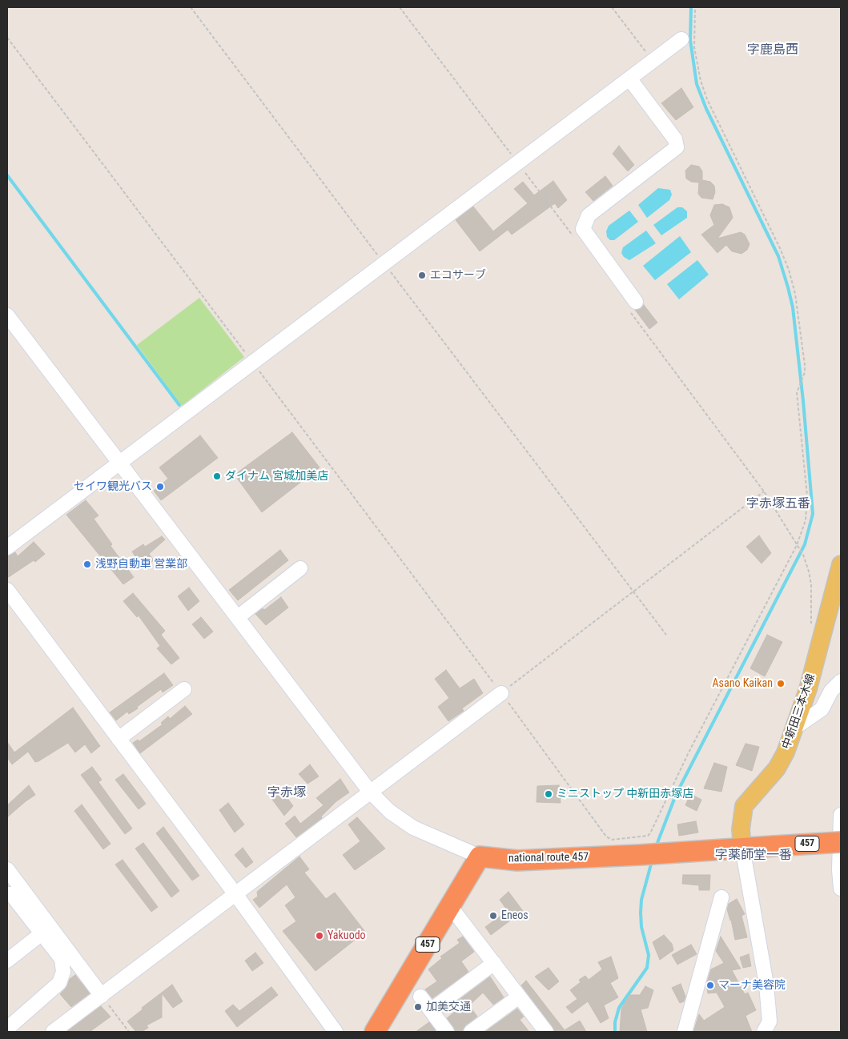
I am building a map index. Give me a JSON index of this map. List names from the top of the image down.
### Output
{
  "streets": {
    "highway": ["457", "national route 457"],
    "main road": ["中新田三本木線"]
  },
  "crossings": [
    ["中新田三本木線", "national route 457"],
    ["457", "national route 457"]
  ],
  "districts": [
    "字鹿島西",
    "字赤塚五番",
    "字赤塚",
    "字薬師堂一番"
  ],
  "places": [
    "エコサーブ",
    "ダイナム 宮城加美店",
    "セイワ観光バス",
    "浅野自動車 営業部",
    "Asano Kaikan",
    "ミニストップ 中新田赤塚店",
    "Eneos",
    "Yakuodo",
    "マーナ美容院",
    "加美交通"
  ]
}
